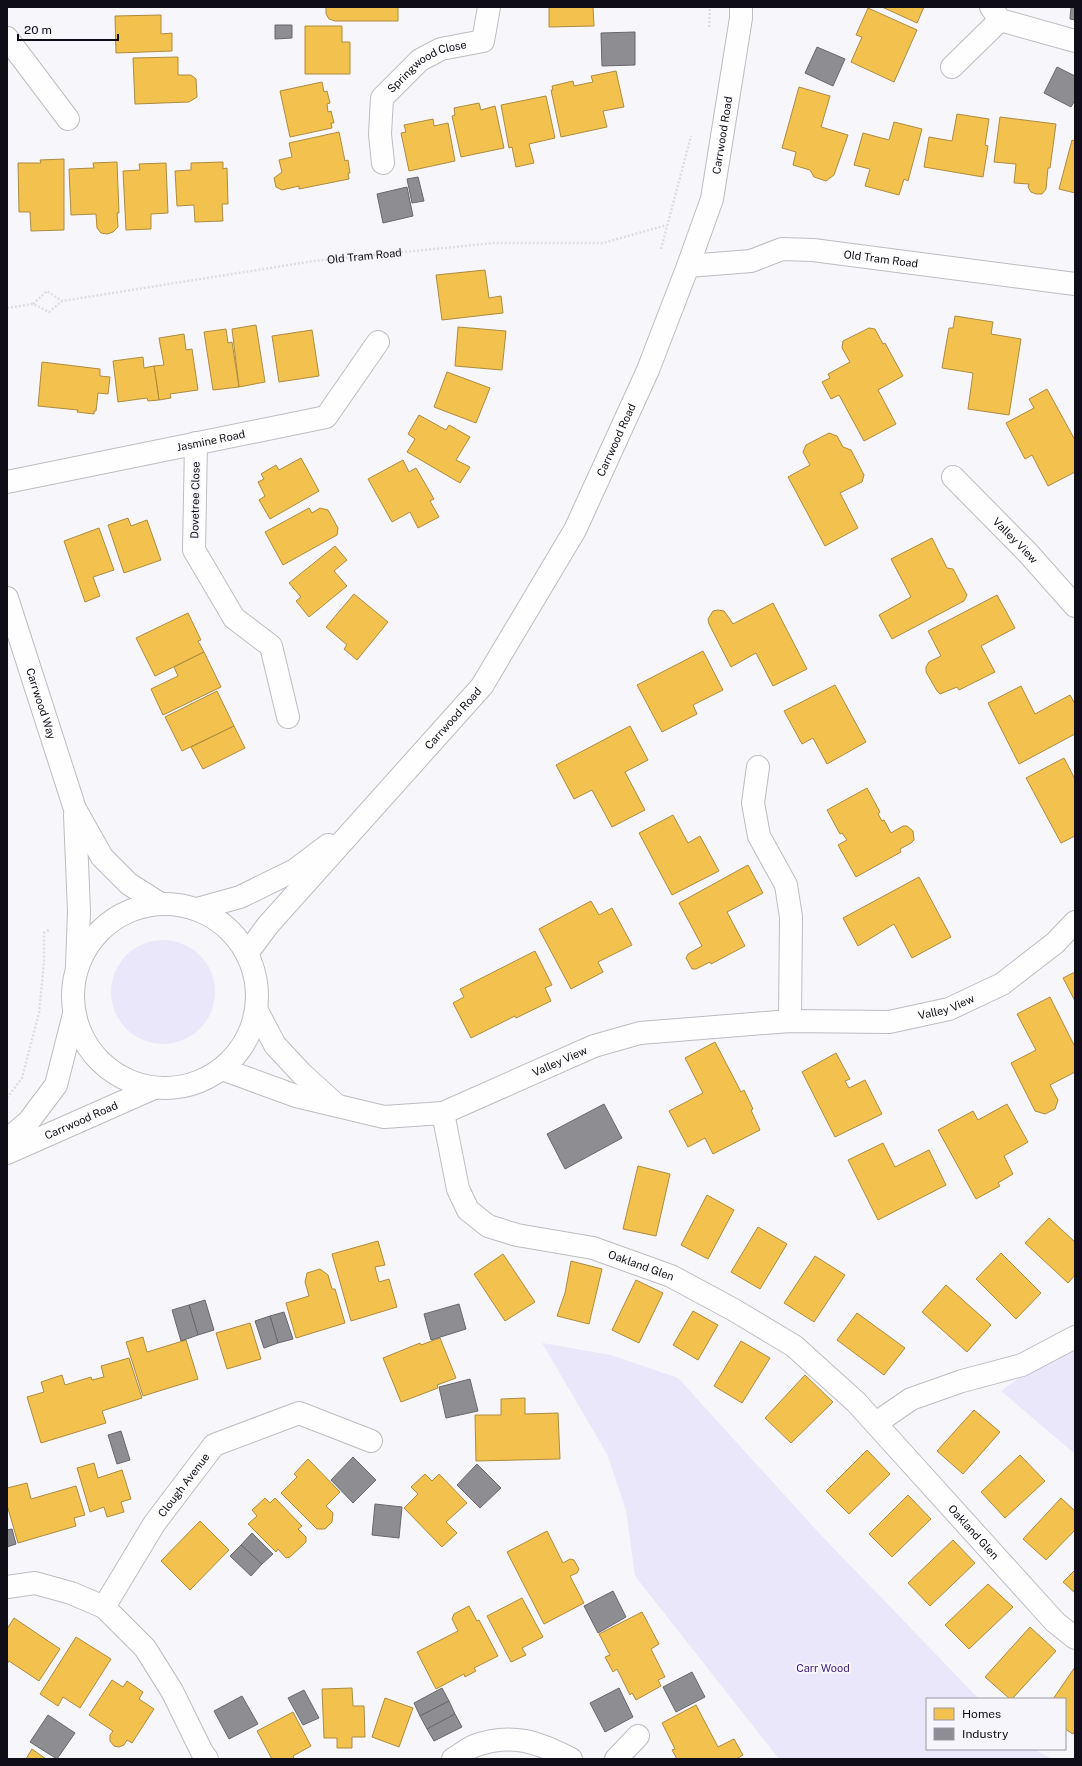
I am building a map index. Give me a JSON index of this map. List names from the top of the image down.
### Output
{
  "streets": {
    "street": [
      "Springwood Close",
      "Carrwood Road",
      "Old Tram Road",
      "Jasmine Road",
      "Dovetree Close",
      "Valley View",
      "Carrwood Way",
      "Oakland Glen",
      "Clough Avenue"
    ]
  },
  "crossings": [
    ["Carrwood Road", "Old Tram Road"],
    ["Jasmine Road", "Dovetree Close"],
    ["Valley View", "Oakland Glen"]
  ],
  "parks": ["Carr Wood"],
  "legend": ["Homes", "Industry"],
  "scale_bar": "20 m"
}
